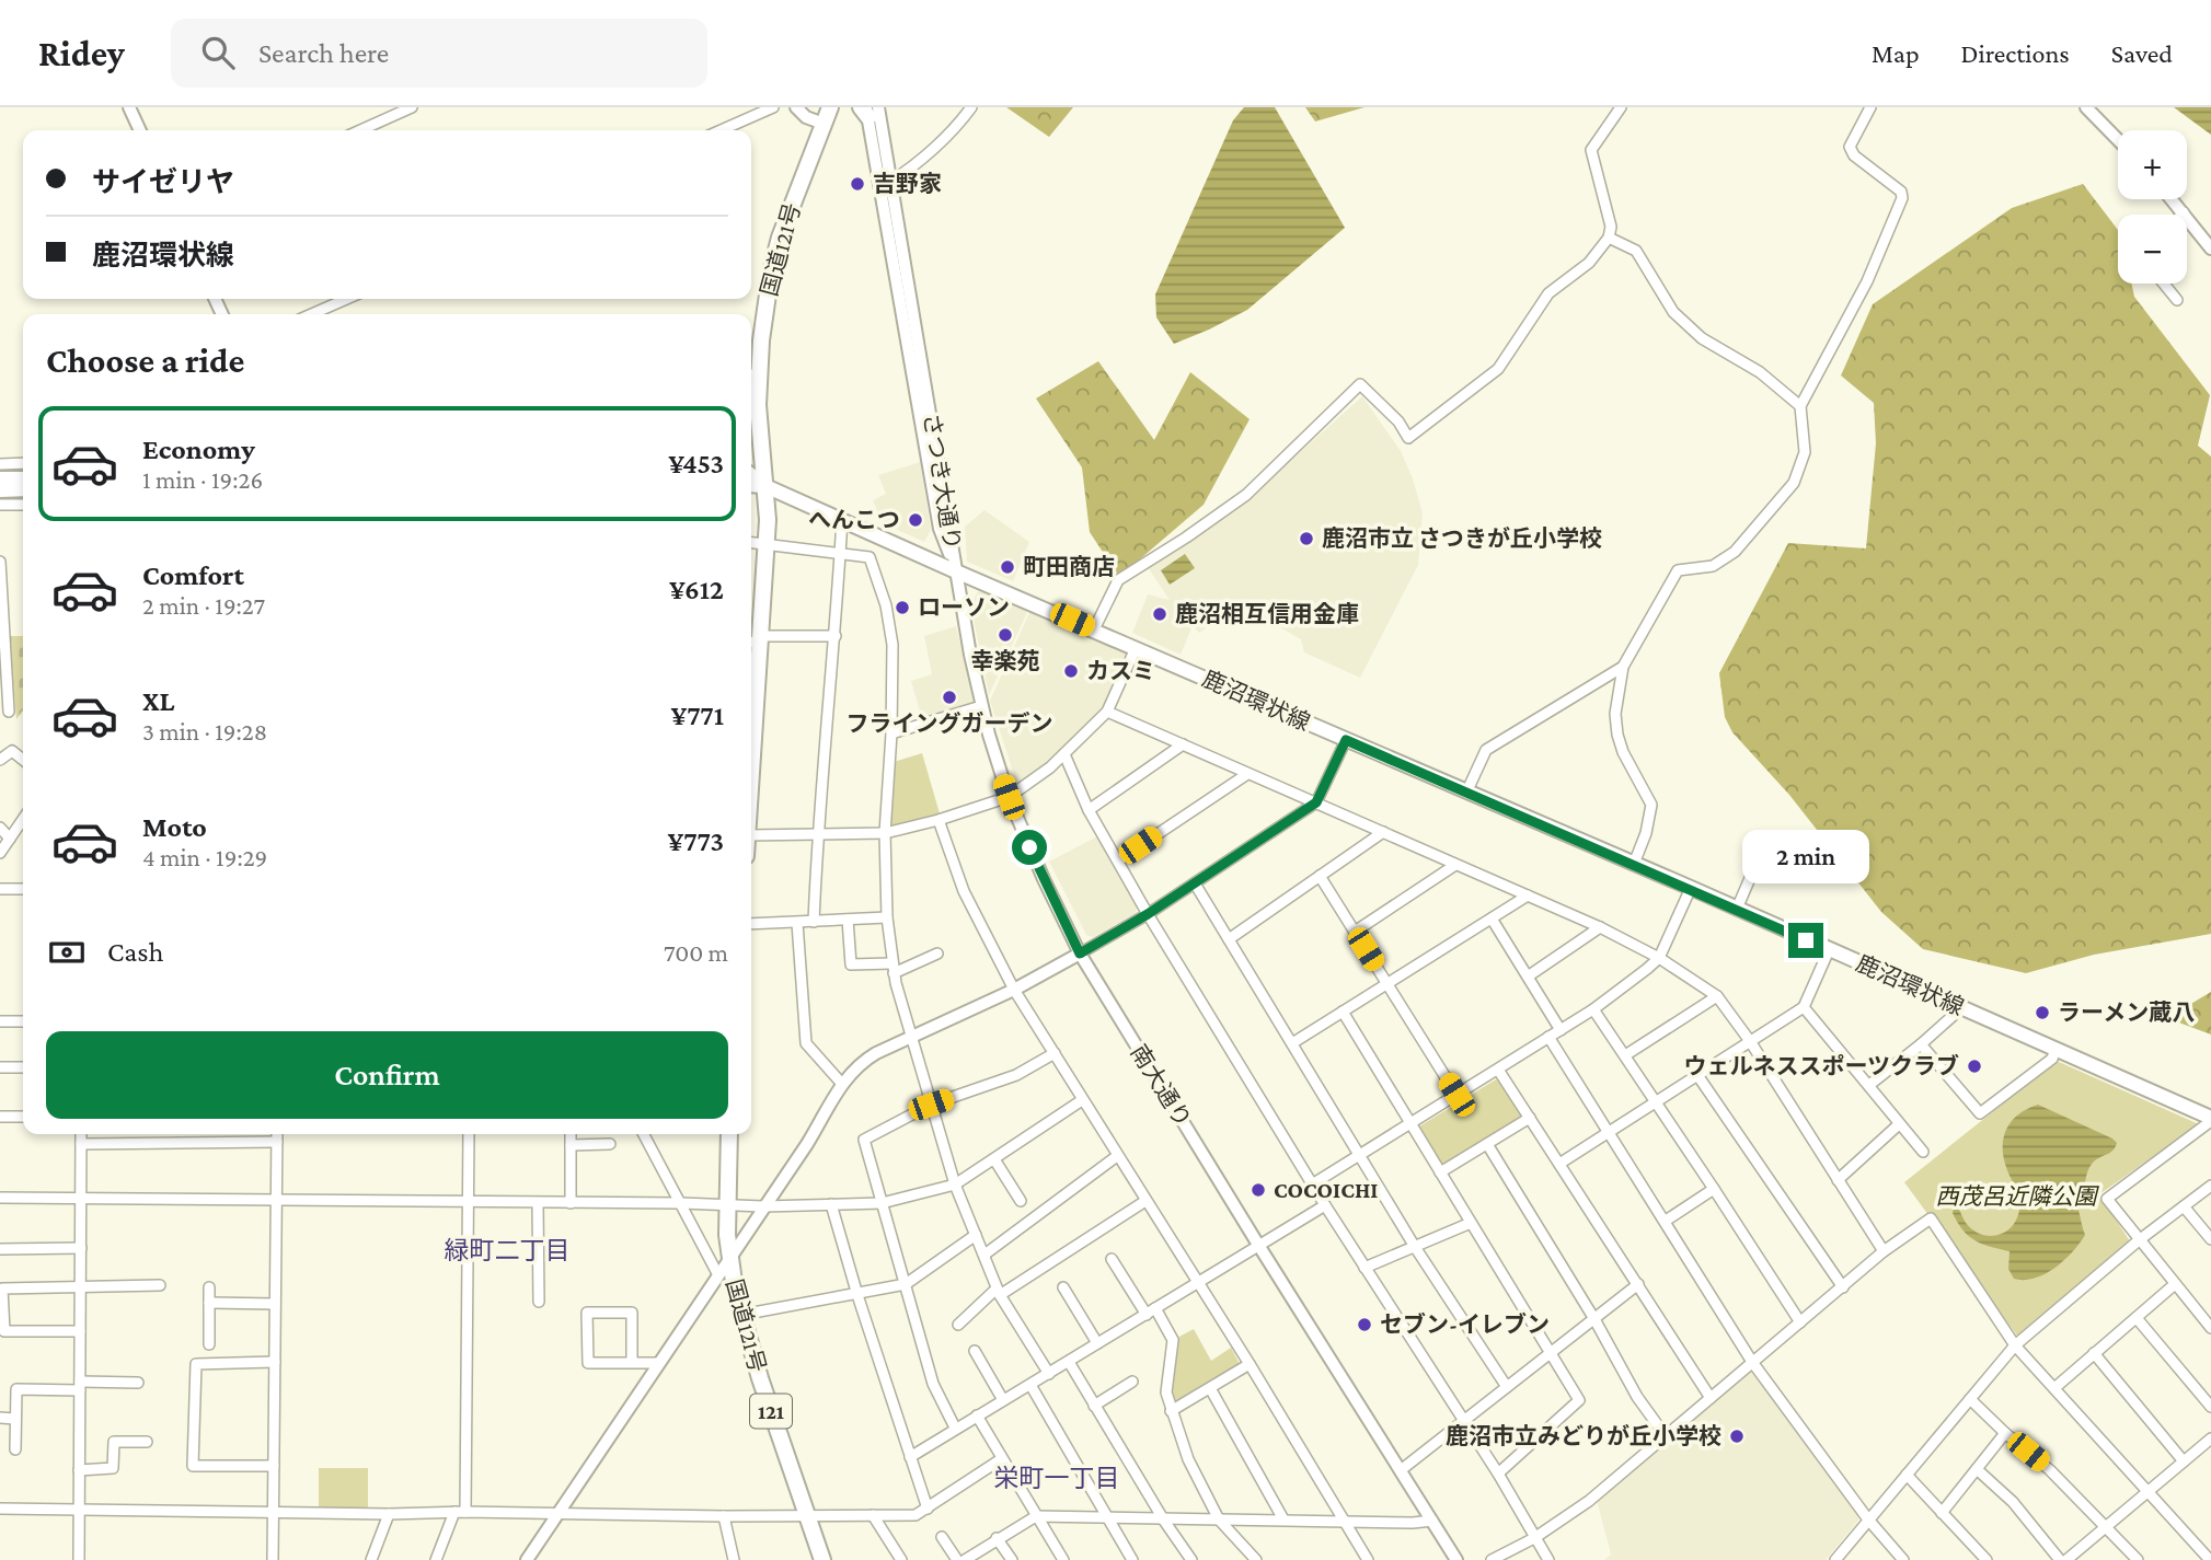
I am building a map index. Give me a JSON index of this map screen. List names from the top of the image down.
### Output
{
  "streets": {
    "highway": ["国道121号", "121"],
    "main road": ["鹿沼環状線"],
    "street": ["さつき大通り", "南大通り"]
  },
  "crossings": [
    ["国道121号", "鹿沼環状線"],
    ["さつき大通り", "鹿沼環状線"],
    ["さつき大通り", "南大通り"],
    ["鹿沼環状線", "南大通り"]
  ],
  "districts": ["緑町二丁目", "栄町一丁目"],
  "parks": ["西茂呂近隣公園"],
  "places": [
    "吉野家",
    "へんこつ",
    "鹿沼市立 さつきが丘小学校",
    "町田商店",
    "ローソン",
    "鹿沼相互信用金庫",
    "幸楽苑",
    "カスミ",
    "フライングガーデン",
    "ラーメン蔵八",
    "ウェルネススポーツクラブ",
    "COCOICHI",
    "セブン-イレブン",
    "鹿沼市立みどりが丘小学校"
  ],
  "page": {
    "header": "Ridey",
    "search": "Search here",
    "nav": ["Map", "Directions", "Saved"],
    "map_buttons": ["+", "−"],
    "banner": ["サイゼリヤ", "鹿沼環状線"],
    "heading": "Choose a ride",
    "list": [
      {
        "name": "Economy",
        "note": "1 min · 19:26",
        "value": "¥453"
      },
      {
        "name": "Comfort",
        "note": "2 min · 19:27",
        "value": "¥612"
      },
      {
        "name": "XL",
        "note": "3 min · 19:28",
        "value": "¥771"
      },
      {
        "name": "Moto",
        "note": "4 min · 19:29",
        "value": "¥773"
      }
    ],
    "bubble": "2 min",
    "pay": ["Cash", "700 m"],
    "buttons": "Confirm"
  }
}
